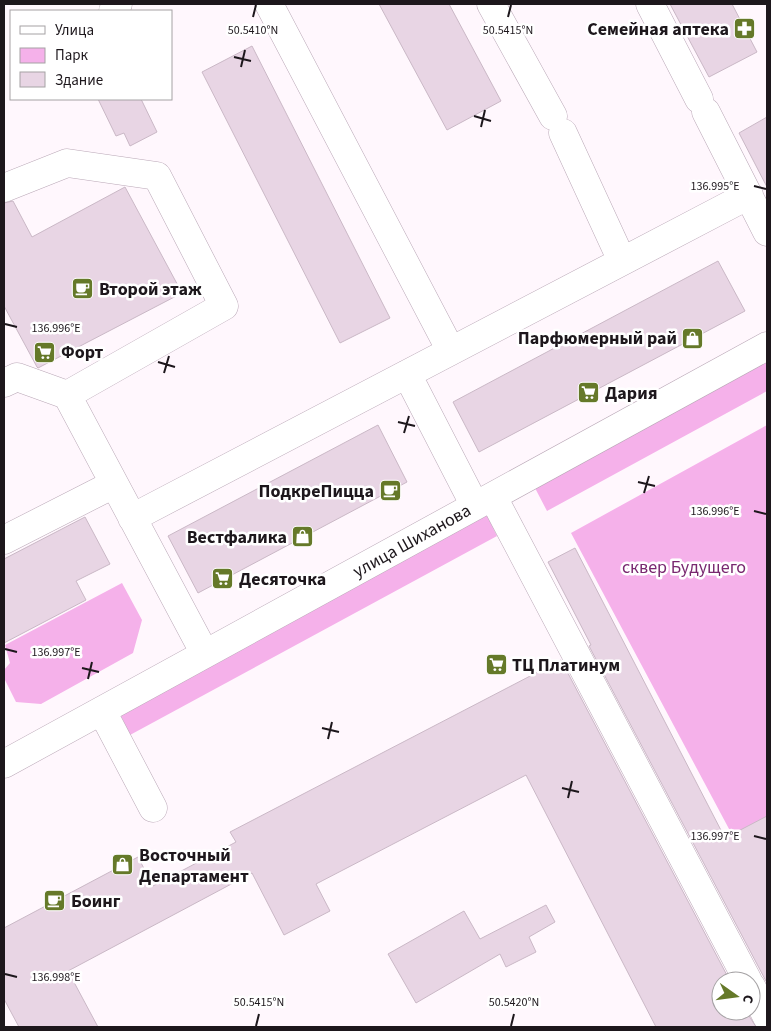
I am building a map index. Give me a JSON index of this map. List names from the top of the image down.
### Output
{
  "streets": {
    "street": ["улица Шиханова"]
  },
  "parks": ["сквер Будущего"],
  "places": {
    "pharmacy": ["Семейная аптека"],
    "cafe": ["Второй этаж", "ПодкреПицца", "Боинг"],
    "shop": ["Парфюмерный рай", "Вестфалика", "Восточный Департамент"],
    "supermarket": [
      "Форт",
      "Дария",
      "Десяточка",
      "ТЦ Платинум"
    ]
  },
  "legend": ["Улица", "Парк", "Здание"],
  "north": "right",
  "coordinates": [
    "50.5410°N",
    "50.5415°N",
    "136.995°E",
    "136.996°E",
    "136.997°E",
    "136.998°E",
    "50.5420°N"
  ]
}
